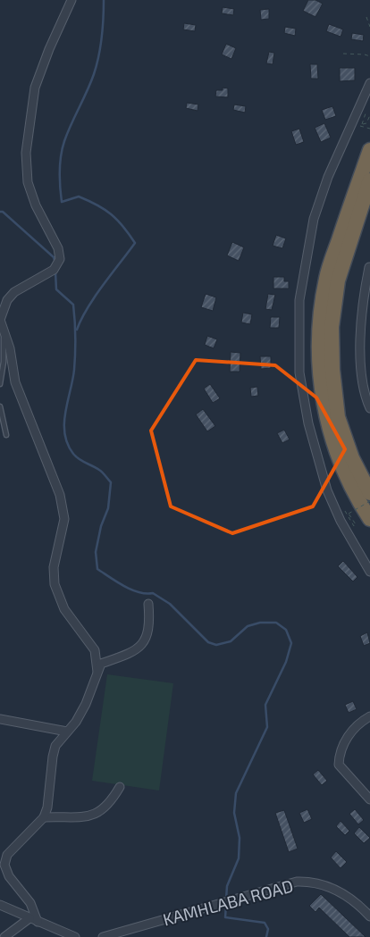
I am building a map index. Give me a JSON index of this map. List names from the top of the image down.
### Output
{
  "streets": {
    "street": ["KAMHLABA ROAD"]
  }
}
